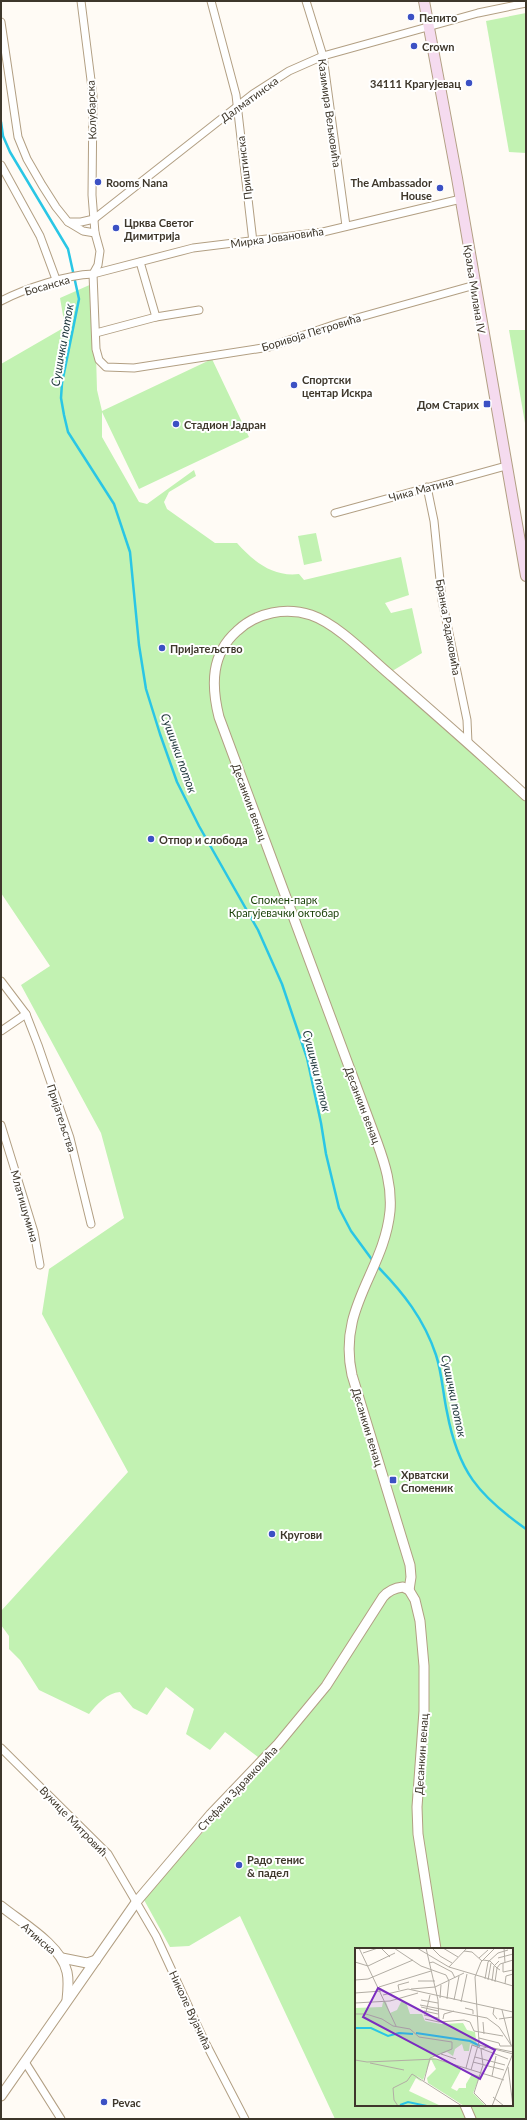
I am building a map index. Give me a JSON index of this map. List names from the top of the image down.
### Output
{
  "streets": {
    "main road": ["Краља Милана IV"],
    "street": [
      "Далматинска",
      "Колубарска",
      "Казимира Вељковића",
      "Приштинска",
      "Мирка Јовановића",
      "Босанска",
      "Боривоја Петровића",
      "Чика Матина",
      "Бранка Радаковића",
      "Десанкин венац",
      "Пријатељства",
      "Млатишумина",
      "Стефана Здравковића",
      "Вукице Митровић",
      "Атинска",
      "Николе Вујачића"
    ]
  },
  "crossings": [
    ["Далматинска", "Колубарска"],
    ["Далматинска", "Казимира Вељковића"],
    ["Далматинска", "Приштинска"],
    ["Далматинска", "Краља Милана IV"],
    ["Колубарска", "Мирка Јовановића"],
    ["Колубарска", "Босанска"],
    ["Колубарска", "Боривоја Петровића"],
    ["Казимира Вељковића", "Мирка Јовановића"],
    ["Приштинска", "Мирка Јовановића"],
    ["Мирка Јовановића", "Босанска"],
    ["Мирка Јовановића", "Краља Милана IV"],
    ["Краља Милана IV", "Боривоја Петровића"],
    ["Краља Милана IV", "Чика Матина"],
    ["Чика Матина", "Бранка Радаковића"],
    ["Бранка Радаковића", "Десанкин венац"],
    ["Десанкин венац", "Стефана Здравковића"],
    ["Стефана Здравковића", "Вукице Митровић"],
    ["Стефана Здравковића", "Атинска"],
    ["Стефана Здравковића", "Николе Вујачића"],
    ["Вукице Митровић", "Николе Вујачића"]
  ],
  "water": ["Сушички поток"],
  "parks": ["Спомен-парк Крагујевачки октобар"],
  "places": {
    "other": [
      "Пепито",
      "Crown",
      "34111 Крагујевац",
      "Rooms Nana",
      "The Ambassador House",
      "Црква Светог Димитрија",
      "Спортски центар Искра",
      "Стадион Јадран",
      "Пријатељство",
      "Отпор и слобода",
      "Кругови",
      "Радо тенис & падел",
      "Pevac"
    ],
    "transit": ["Дом Старих", "Хрватски Споменик"]
  }
}
